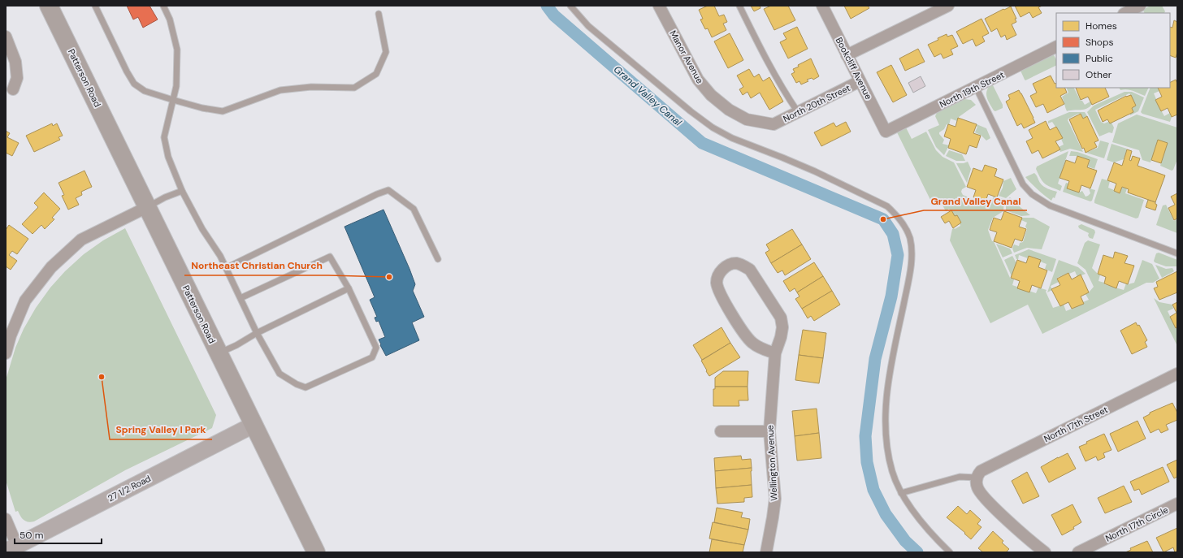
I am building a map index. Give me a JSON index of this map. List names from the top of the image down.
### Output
{
  "streets": {
    "main road": ["Patterson Road", "27 1/2 Road"],
    "street": [
      "Manor Avenue",
      "Bookcliff Avenue",
      "North 19th Street",
      "North 20th Street",
      "North 17th Street",
      "Wellington Avenue",
      "North 17th Circle"
    ]
  },
  "crossings": [
    ["Manor Avenue", "North 20th Street"],
    ["Bookcliff Avenue", "North 19th Street"],
    ["Bookcliff Avenue", "North 20th Street"],
    ["Patterson Road", "27 1/2 Road"]
  ],
  "water": ["Grand Valley Canal"],
  "places": ["Grand Valley Canal", "Northeast Christian Church", "Spring Valley I Park"],
  "legend": [
    "Homes",
    "Shops",
    "Public",
    "Other"
  ],
  "scale_bar": "50 m"
}
